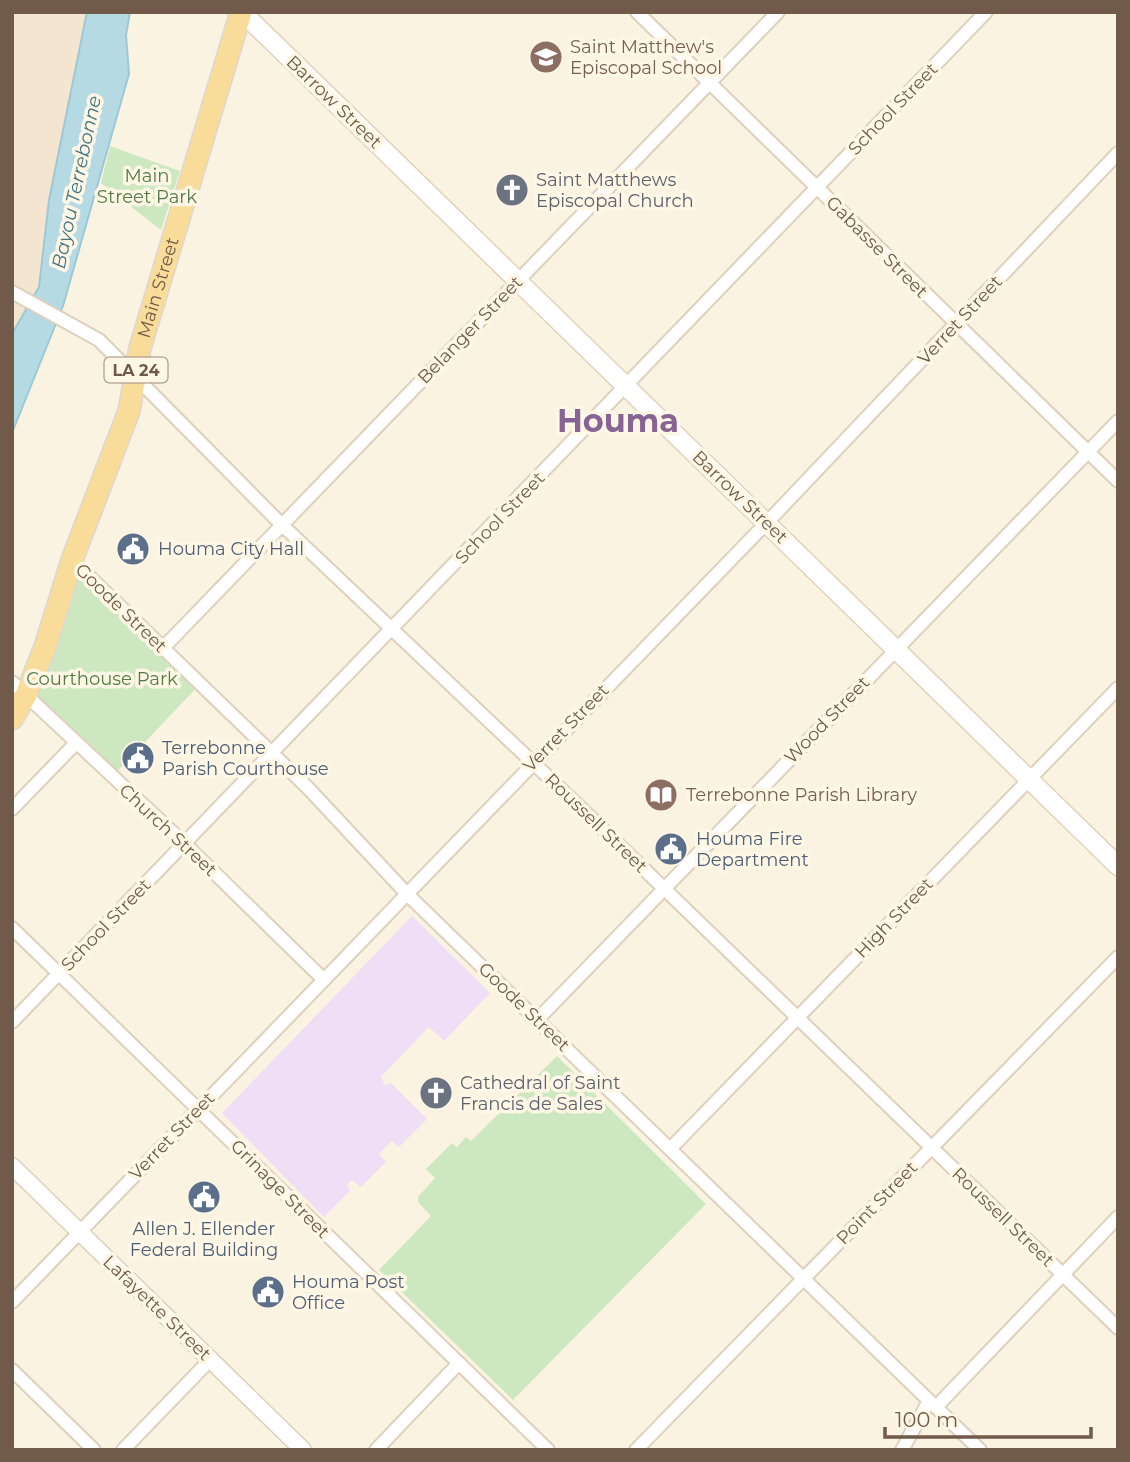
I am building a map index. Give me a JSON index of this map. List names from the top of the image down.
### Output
{
  "streets": {
    "main road": ["Barrow Street", "Main Street", "LA 24"],
    "street": [
      "School Street",
      "Gabasse Street",
      "Verret Street",
      "Belanger Street",
      "Goode Street",
      "Wood Street",
      "Roussell Street",
      "Church Street",
      "High Street",
      "Grinage Street",
      "Point Street",
      "Lafayette Street"
    ]
  },
  "crossings": [
    ["Barrow Street", "School Street"],
    ["Barrow Street", "Main Street"],
    ["Barrow Street", "Verret Street"],
    ["Barrow Street", "Belanger Street"],
    ["Barrow Street", "Wood Street"],
    ["Barrow Street", "High Street"],
    ["School Street", "Gabasse Street"],
    ["School Street", "Goode Street"],
    ["School Street", "Roussell Street"],
    ["School Street", "Church Street"],
    ["School Street", "Grinage Street"],
    ["Gabasse Street", "Verret Street"],
    ["Gabasse Street", "Belanger Street"],
    ["Gabasse Street", "Wood Street"],
    ["Main Street", "Goode Street"],
    ["Main Street", "Roussell Street"],
    ["Main Street", "Church Street"],
    ["Verret Street", "Goode Street"],
    ["Verret Street", "Roussell Street"],
    ["Verret Street", "Church Street"],
    ["Verret Street", "Grinage Street"],
    ["Verret Street", "Lafayette Street"],
    ["Belanger Street", "Goode Street"],
    ["Belanger Street", "Roussell Street"],
    ["Goode Street", "Wood Street"],
    ["Goode Street", "High Street"],
    ["Goode Street", "Point Street"],
    ["Wood Street", "Roussell Street"],
    ["Roussell Street", "High Street"],
    ["Roussell Street", "Point Street"]
  ],
  "districts": ["Houma"],
  "water": ["Bayou Terrebonne"],
  "parks": ["Main Street Park", "Courthouse Park"],
  "places": {
    "school or university": ["Saint Matthew's Episcopal School"],
    "church": ["Saint Matthews Episcopal Church", "Cathedral of Saint Francis de Sales"],
    "public building": [
      "Houma City Hall",
      "Terrebonne Parish Courthouse",
      "Houma Fire Department",
      "Allen J. Ellender Federal Building",
      "Houma Post Office"
    ],
    "library": ["Terrebonne Parish Library"]
  },
  "scale_bar": "100 m"
}
